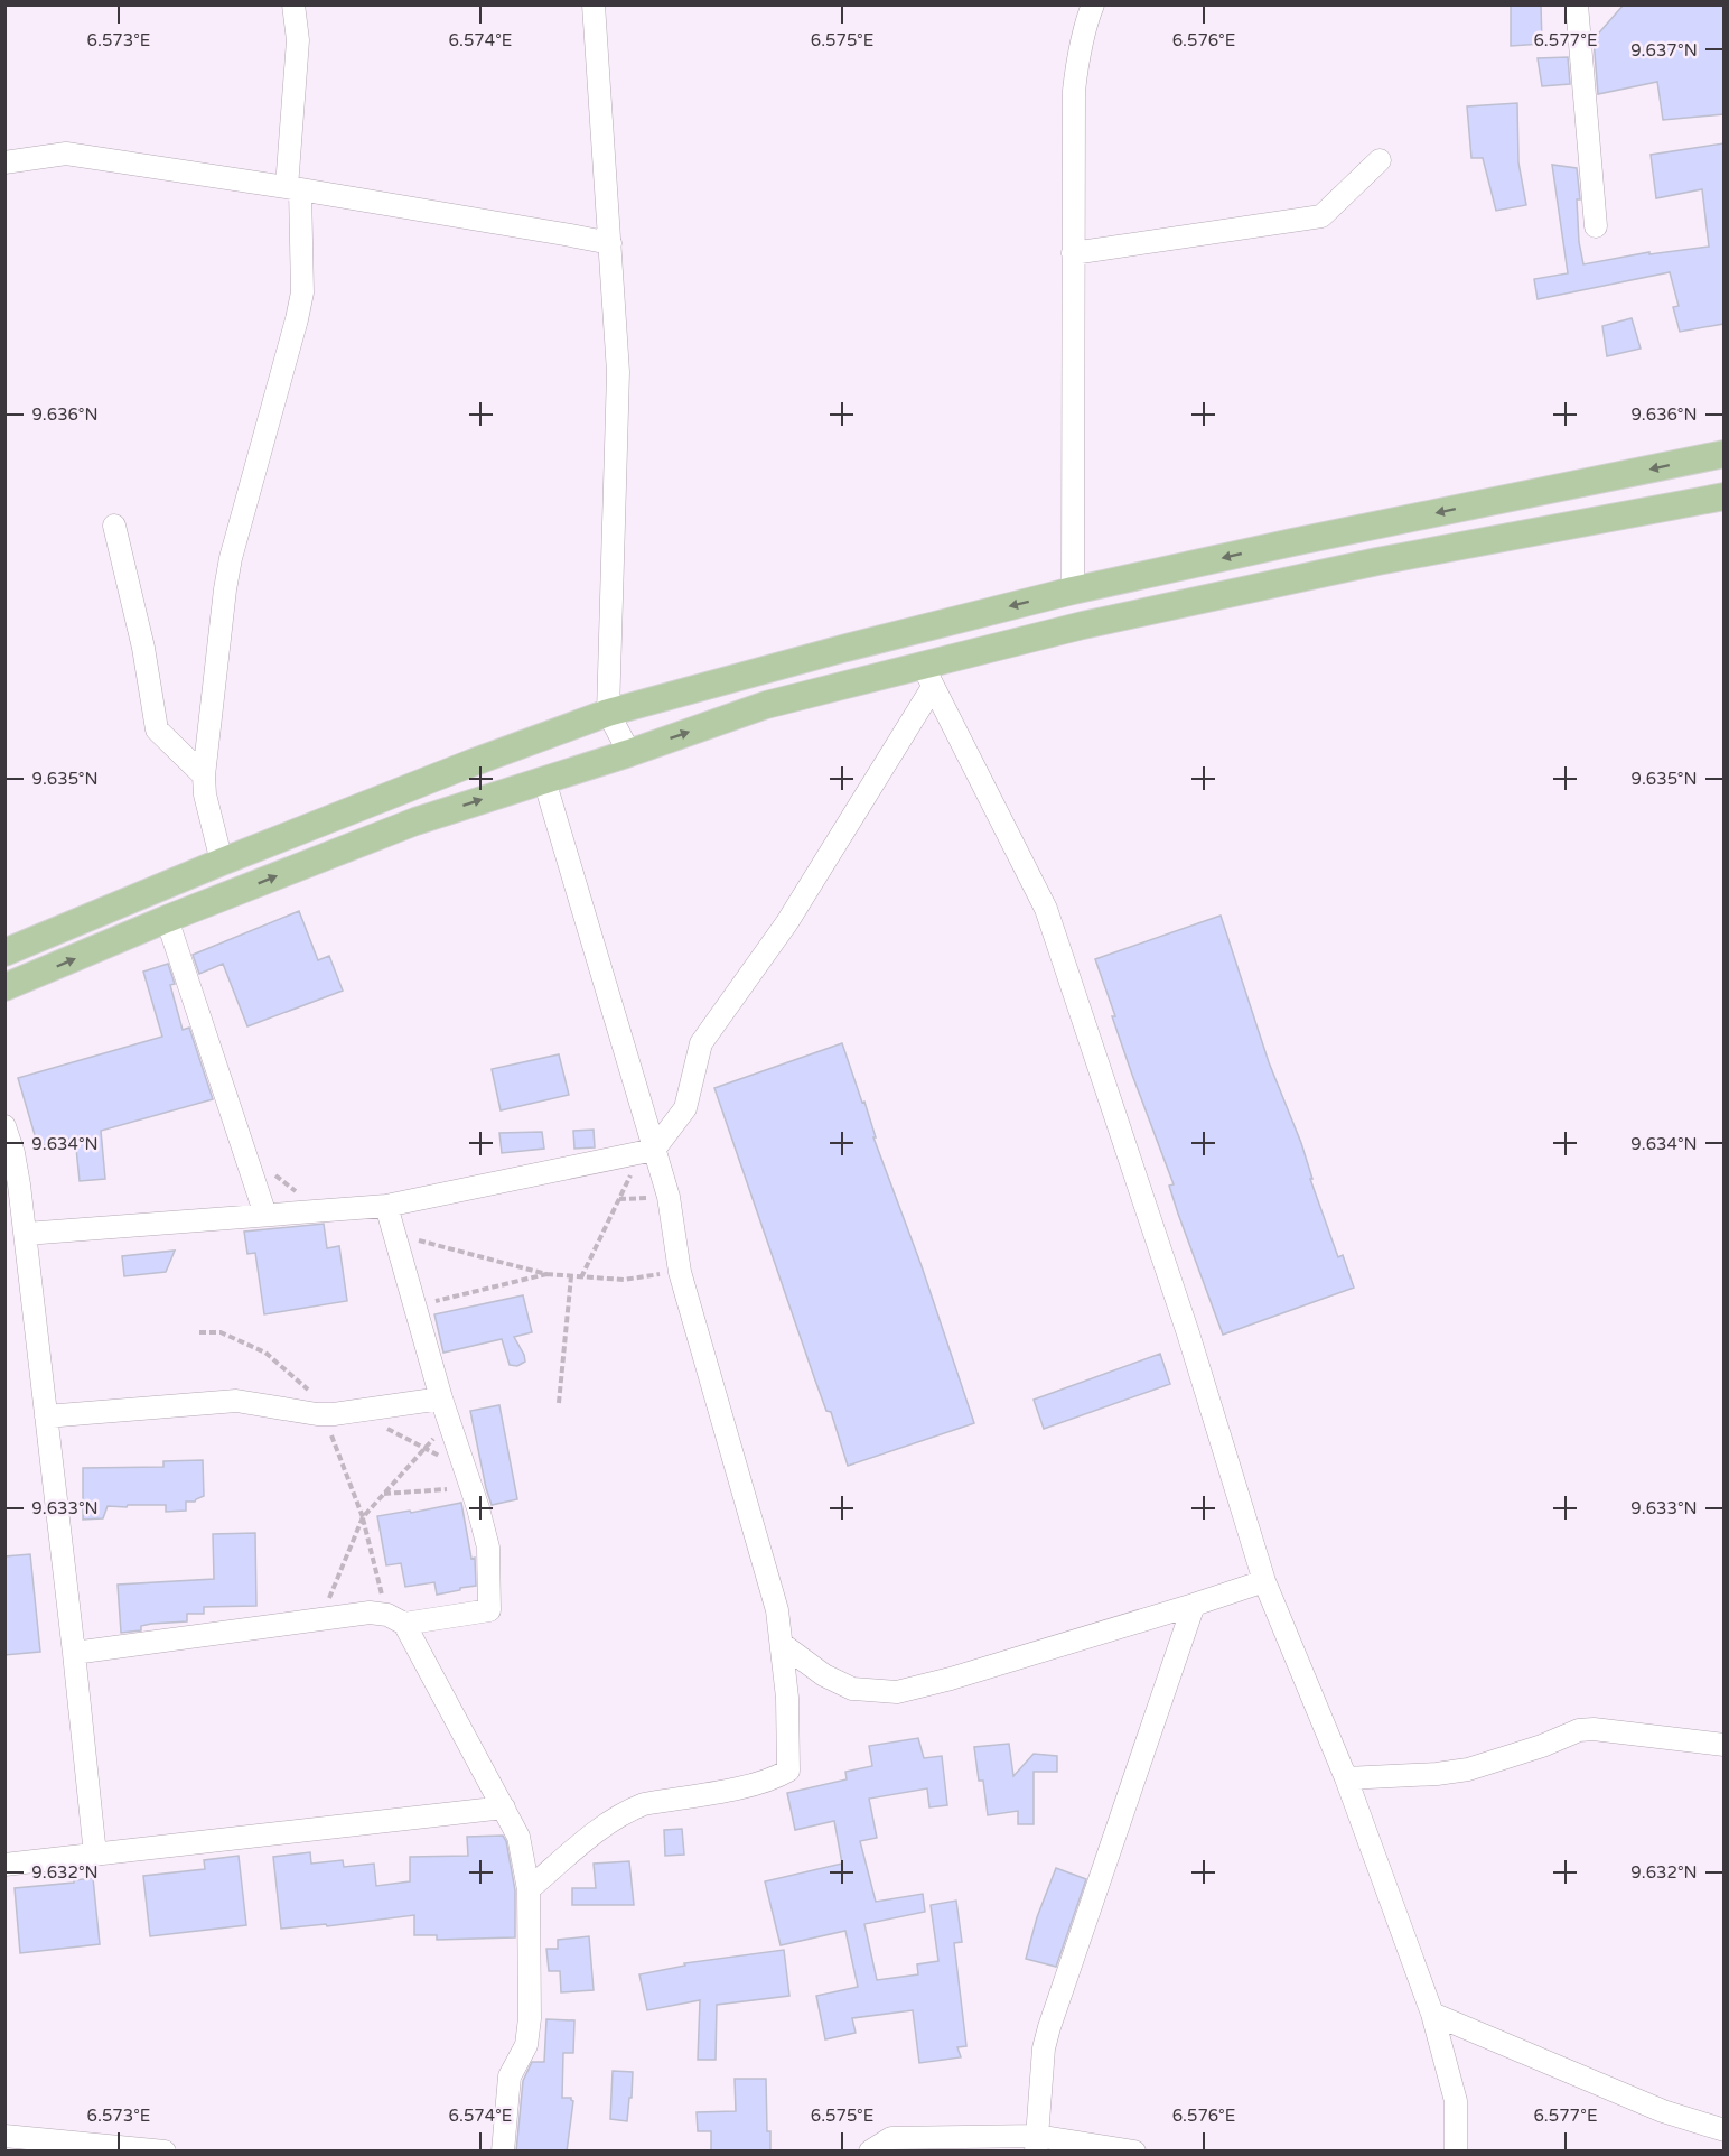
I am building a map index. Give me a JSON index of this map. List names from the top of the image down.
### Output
{
  "coordinates": [
    "6.573°E",
    "6.574°E",
    "6.575°E",
    "6.576°E",
    "6.577°E",
    "9.637°N",
    "9.636°N",
    "9.635°N",
    "9.634°N",
    "9.633°N",
    "9.632°N"
  ]
}
